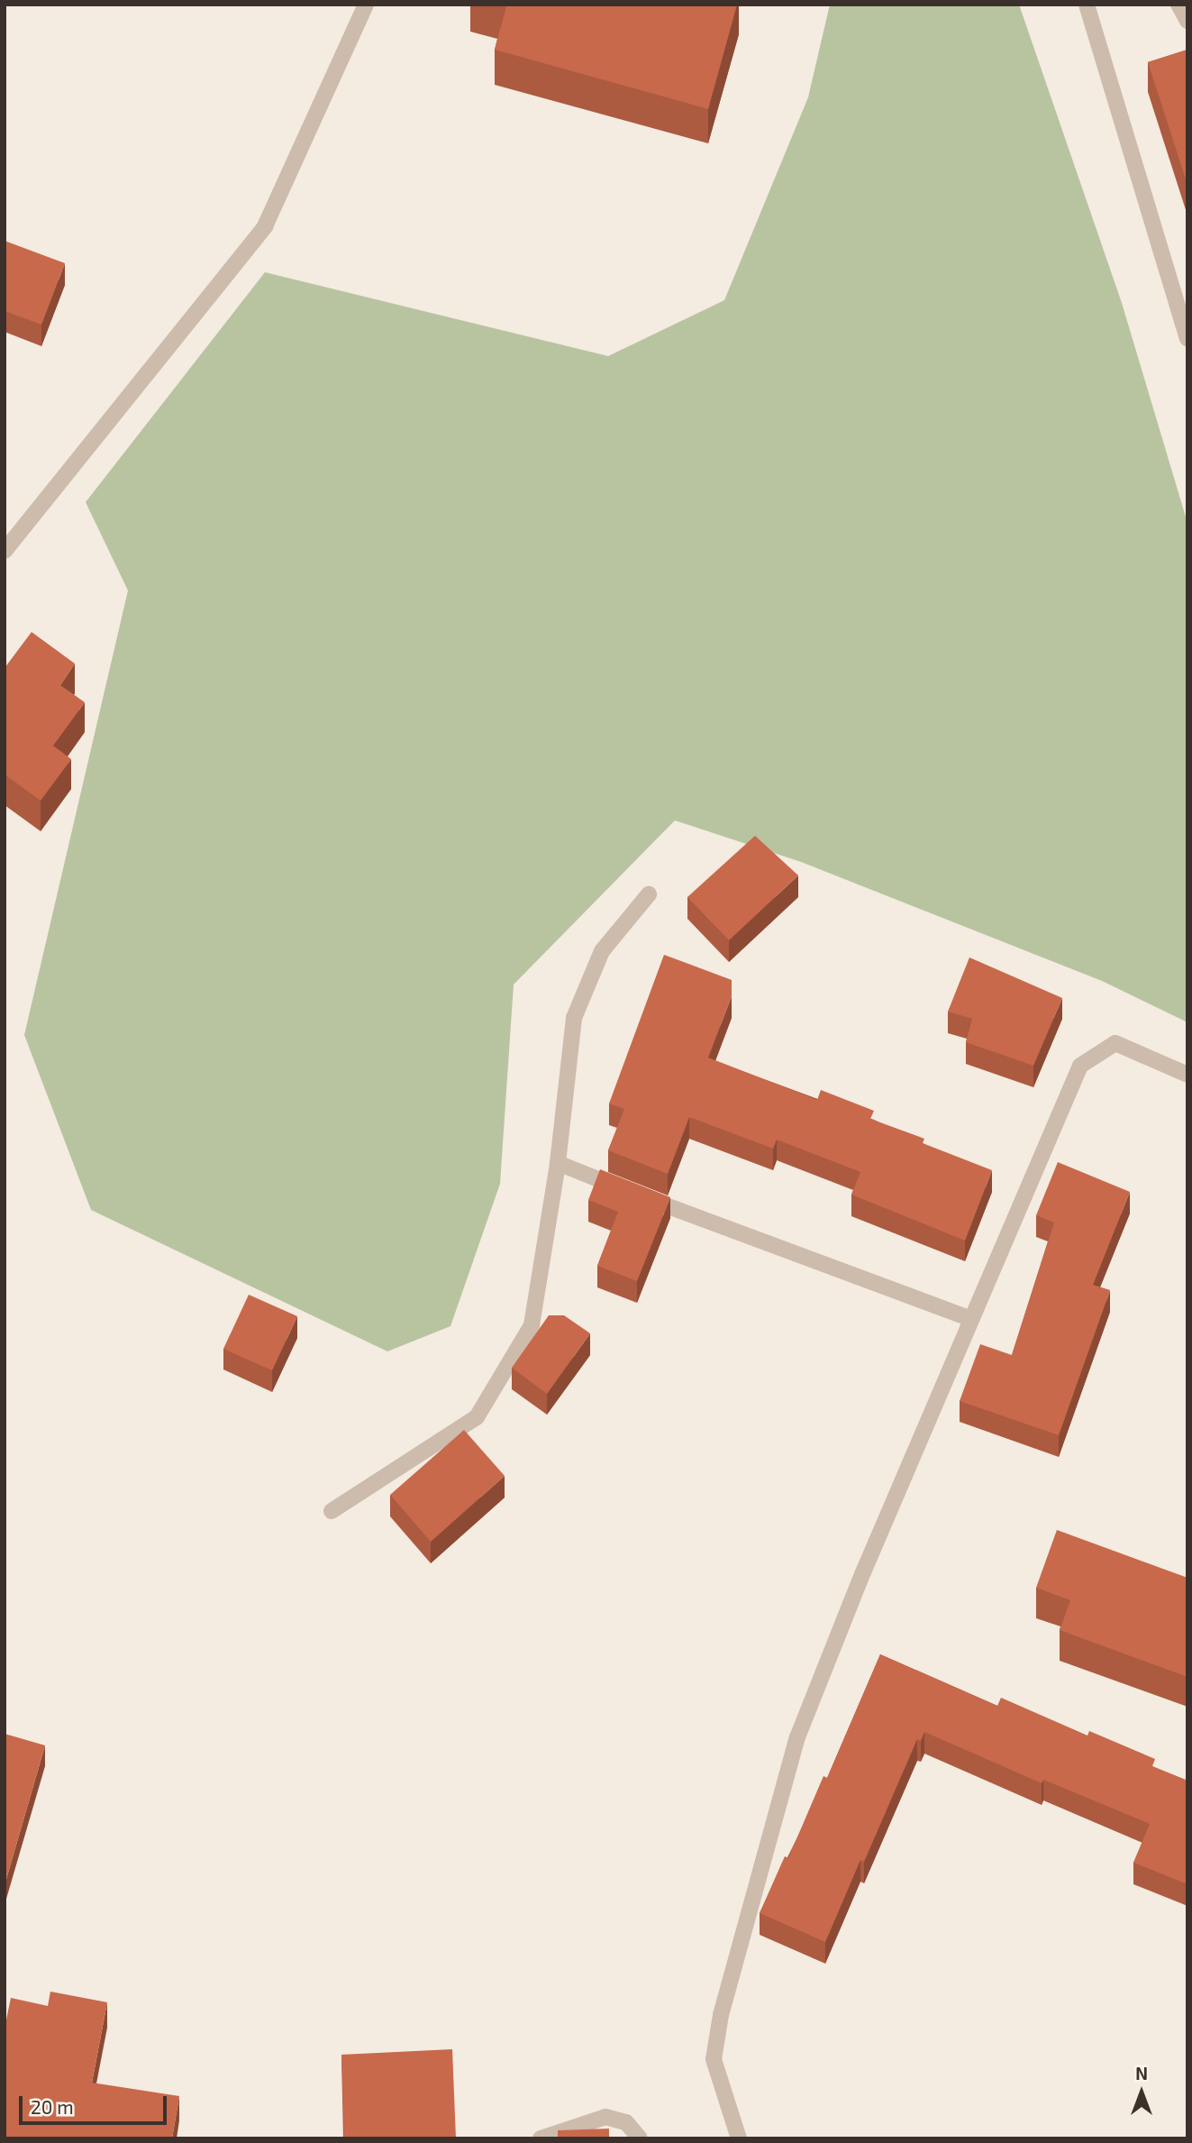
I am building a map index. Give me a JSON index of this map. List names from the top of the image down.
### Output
{
  "scale_bar": "20 m",
  "north": "top"
}
